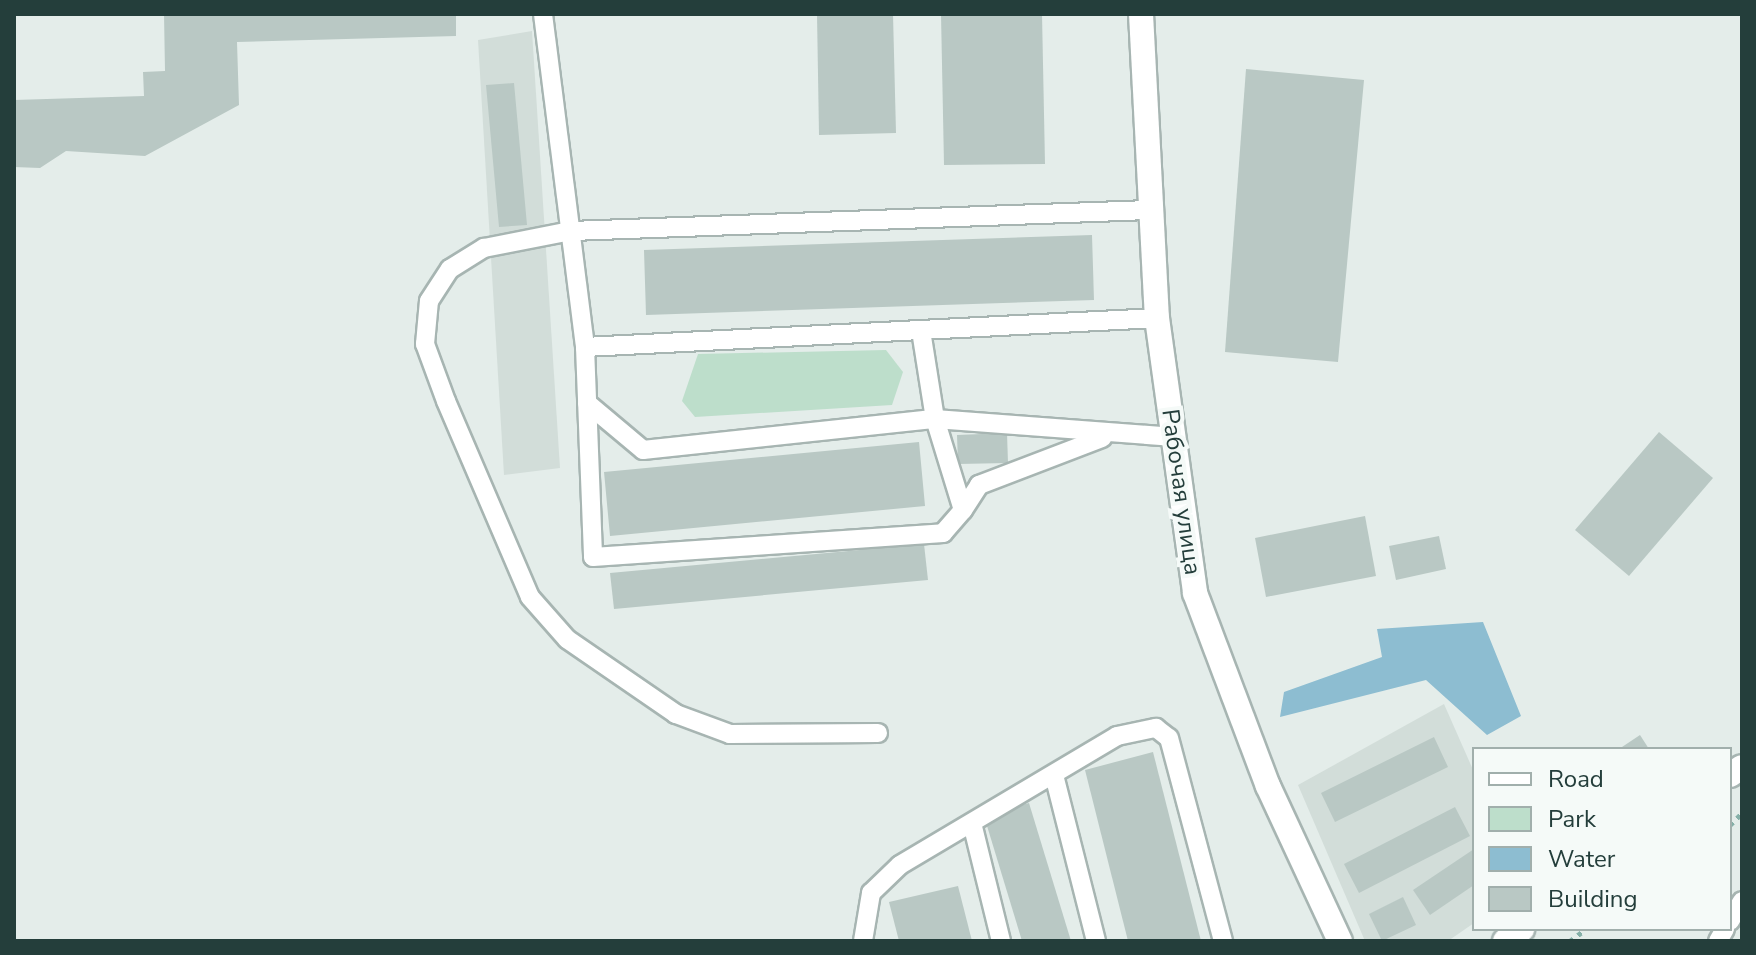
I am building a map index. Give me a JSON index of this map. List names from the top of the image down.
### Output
{
  "streets": {
    "street": ["Рабочая улица"]
  },
  "legend": [
    "Road",
    "Park",
    "Water",
    "Building"
  ]
}
